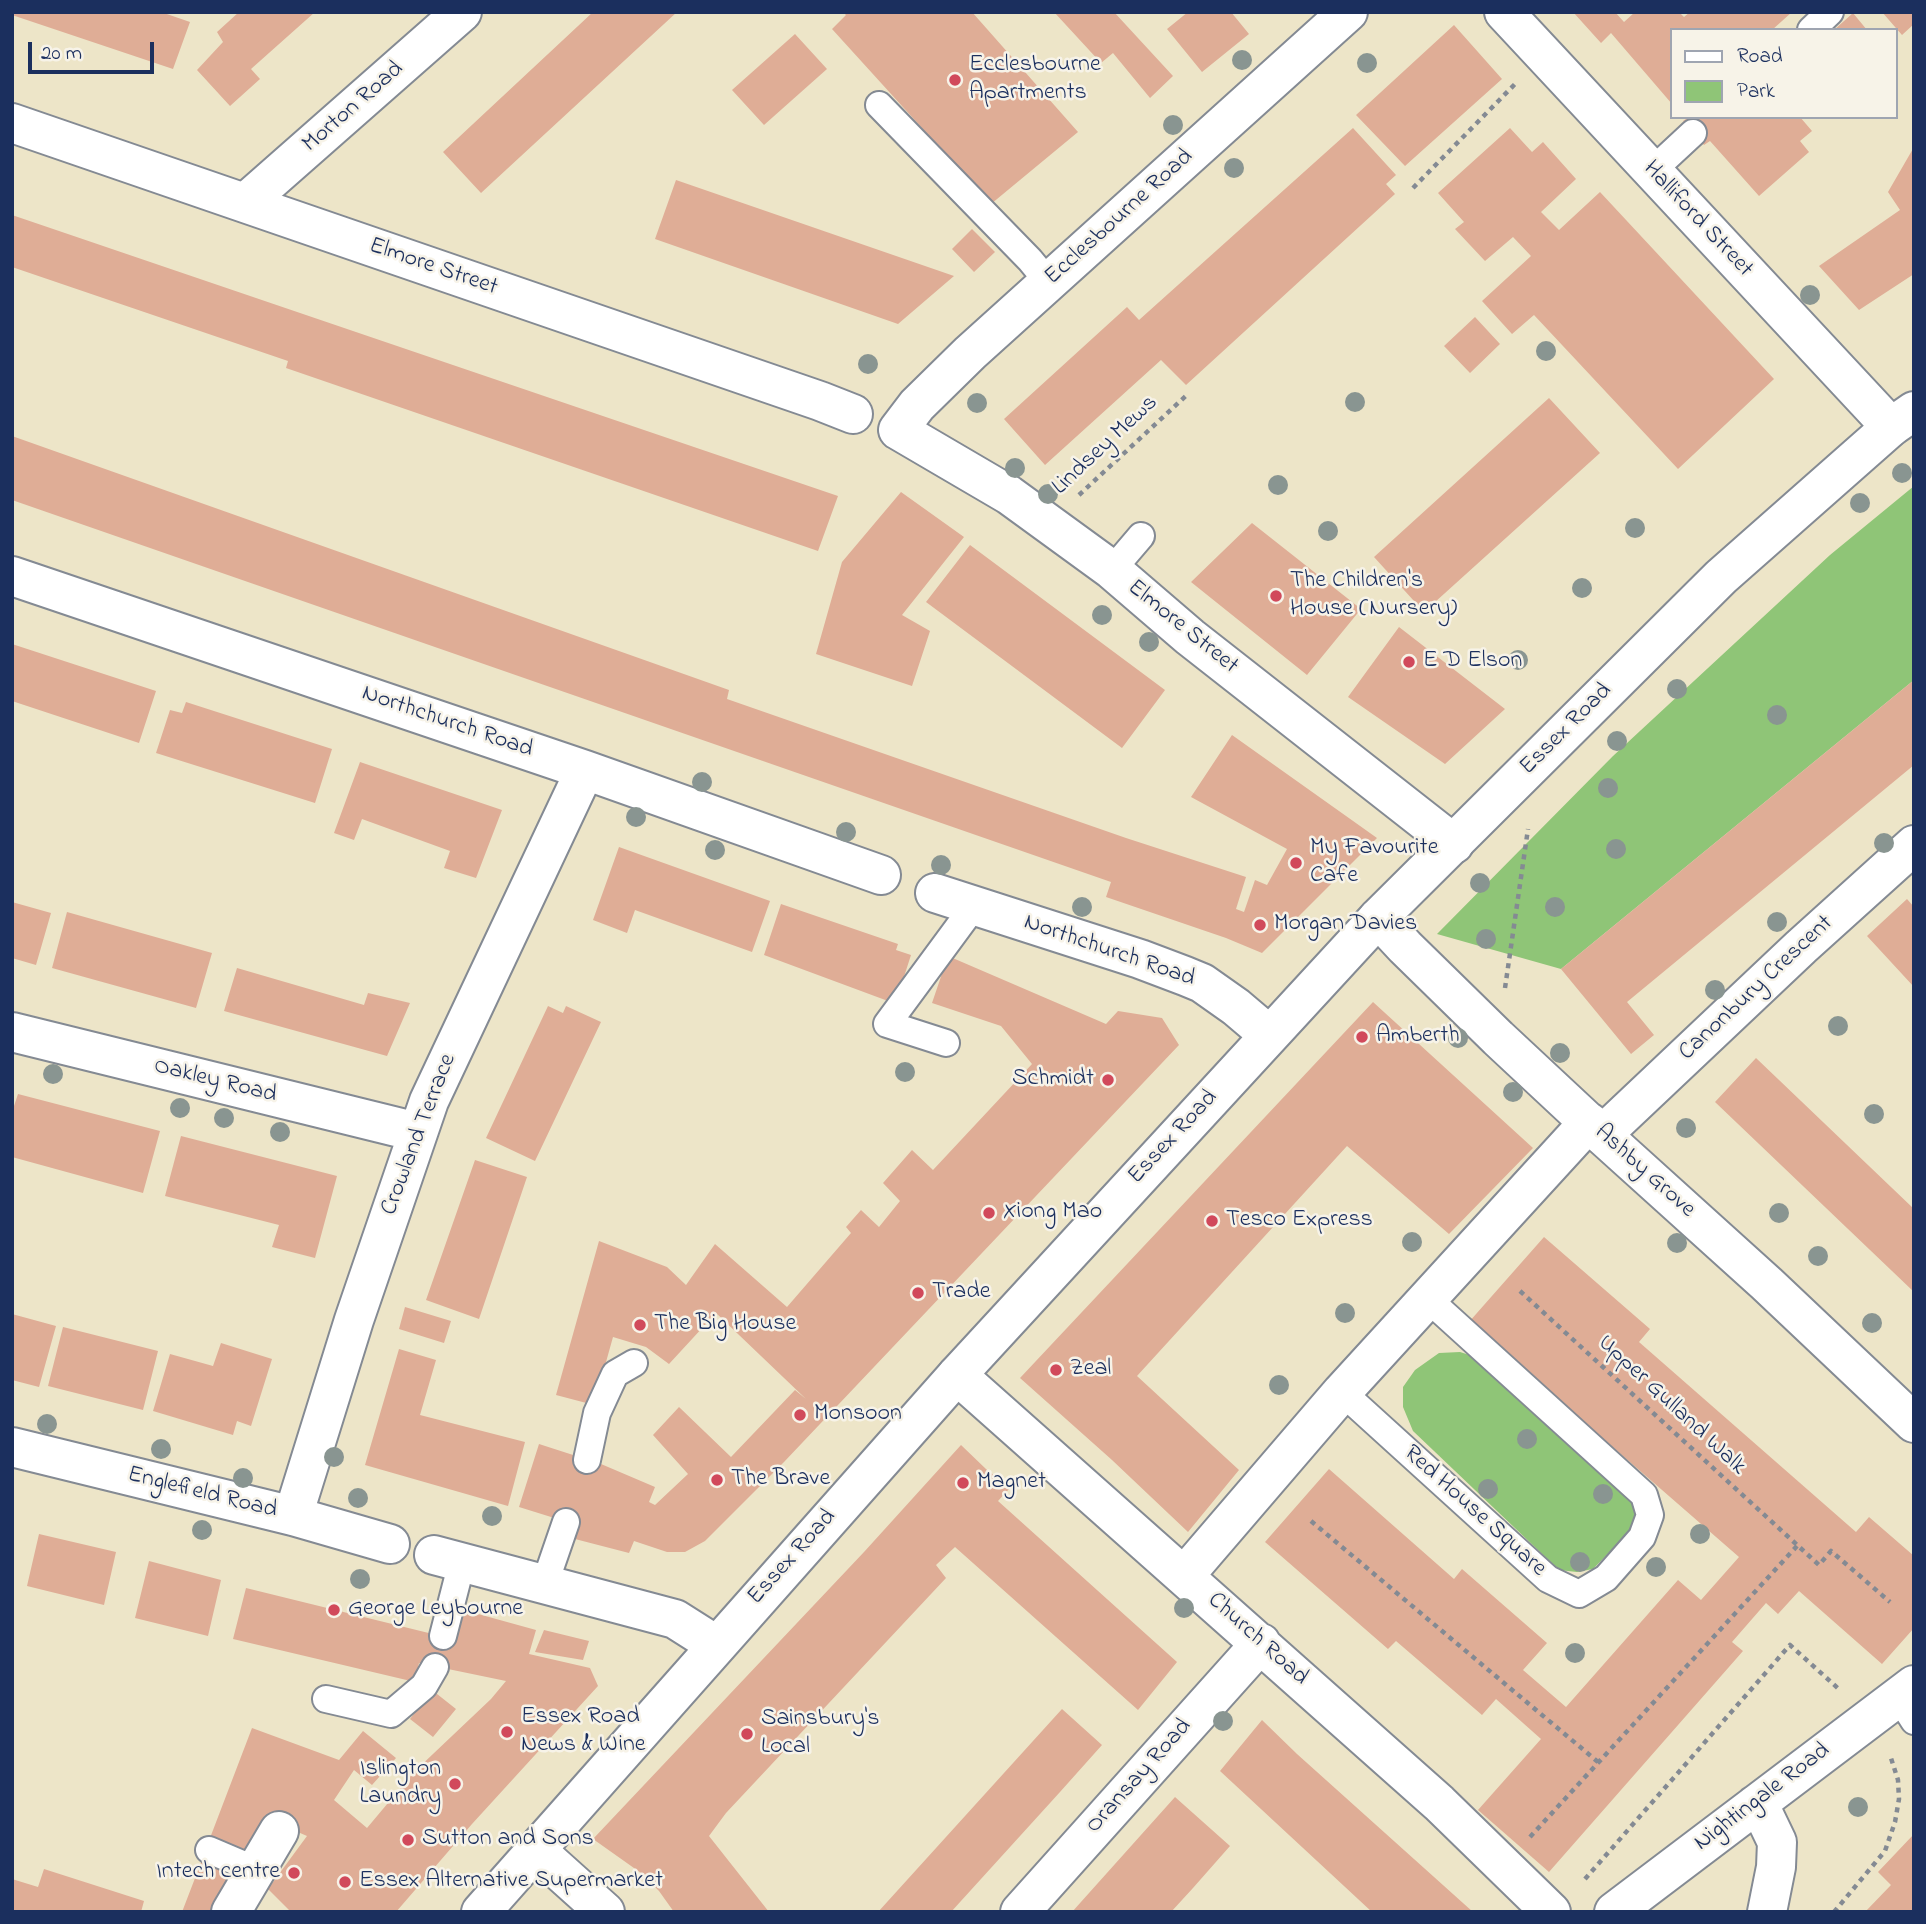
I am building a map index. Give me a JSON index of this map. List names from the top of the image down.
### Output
{
  "streets": {
    "street": [
      "Morton Road",
      "Ecclesbourne Road",
      "Halliford Street",
      "Elmore Street",
      "Northchurch Road",
      "Essex Road",
      "Canonbury Crescent",
      "Oakley Road",
      "Crowland Terrace",
      "Ashby Grove",
      "Englefield Road",
      "Church Road",
      "Oransay Road",
      "Nightingale Road"
    ],
    "lane": ["Red House Square"],
    "path": ["Lindsey Mews", "Upper Gulland Walk"]
  },
  "crossings": [
    ["Morton Road", "Elmore Street"],
    ["Ecclesbourne Road", "Elmore Street"],
    ["Halliford Street", "Essex Road"],
    ["Elmore Street", "Lindsey Mews"],
    ["Elmore Street", "Essex Road"],
    ["Northchurch Road", "Essex Road"],
    ["Northchurch Road", "Crowland Terrace"],
    ["Essex Road", "Ashby Grove"],
    ["Essex Road", "Church Road"],
    ["Canonbury Crescent", "Ashby Grove"],
    ["Oakley Road", "Crowland Terrace"],
    ["Crowland Terrace", "Englefield Road"],
    ["Church Road", "Oransay Road"]
  ],
  "places": [
    "Ecclesbourne Apartments",
    "The Children's House (Nursery)",
    "E D Elson",
    "My Favourite Cafe",
    "Morgan Davies",
    "Amberth",
    "Schmidt",
    "Xiong Mao",
    "Tesco Express",
    "Trade",
    "The Big House",
    "Zeal",
    "Monsoon",
    "The Brave",
    "Magnet",
    "George Leybourne",
    "Essex Road News & Wine",
    "Sainsbury's Local",
    "Islington Laundry",
    "Sutton and Sons",
    "Intech centre",
    "Essex Alternative Supermarket"
  ],
  "legend": ["Road", "Park"],
  "scale_bar": "20 m"
}
